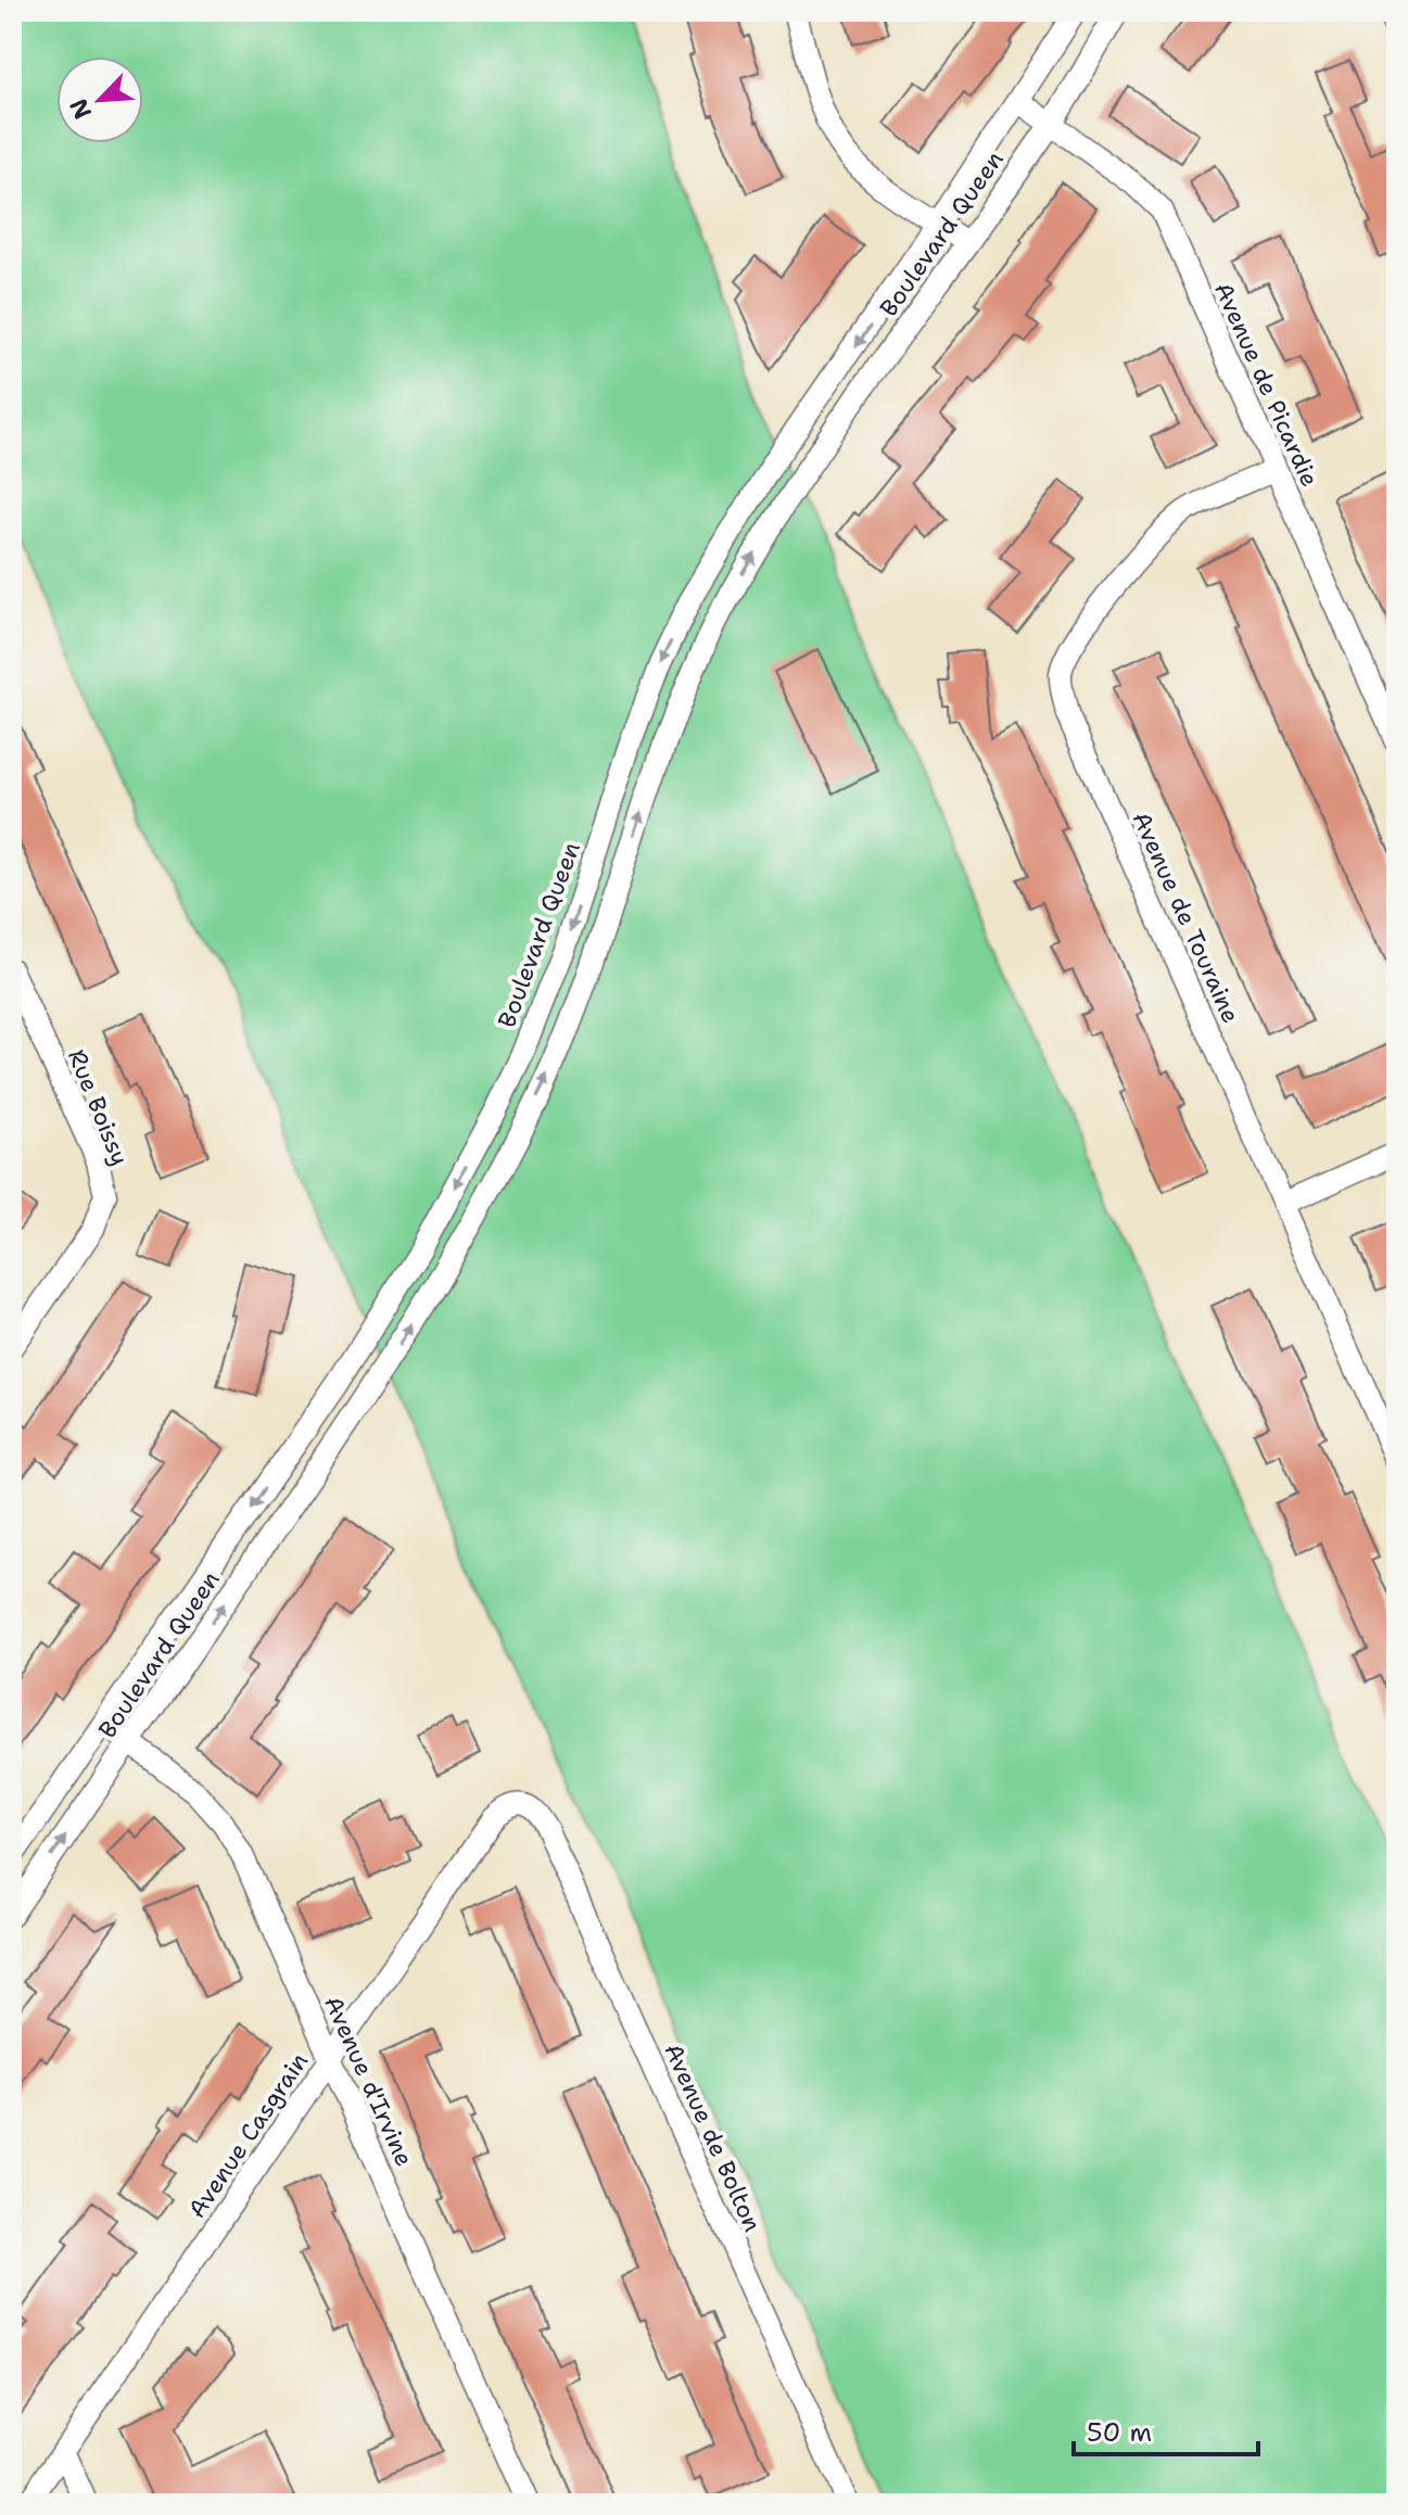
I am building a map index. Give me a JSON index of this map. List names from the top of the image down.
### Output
{
  "streets": {
    "street": [
      "Boulevard Queen",
      "Avenue de Picardie",
      "Avenue de Touraine",
      "Rue Boissy",
      "Avenue d'Irvine",
      "Avenue Casgrain",
      "Avenue de Bolton"
    ]
  },
  "crossings": [
    ["Boulevard Queen", "Avenue de Picardie"],
    ["Boulevard Queen", "Avenue d'Irvine"],
    ["Avenue de Picardie", "Avenue de Touraine"],
    ["Avenue d'Irvine", "Avenue Casgrain"],
    ["Avenue Casgrain", "Avenue de Bolton"]
  ],
  "scale_bar": "50 m",
  "north": "bottom left"
}
